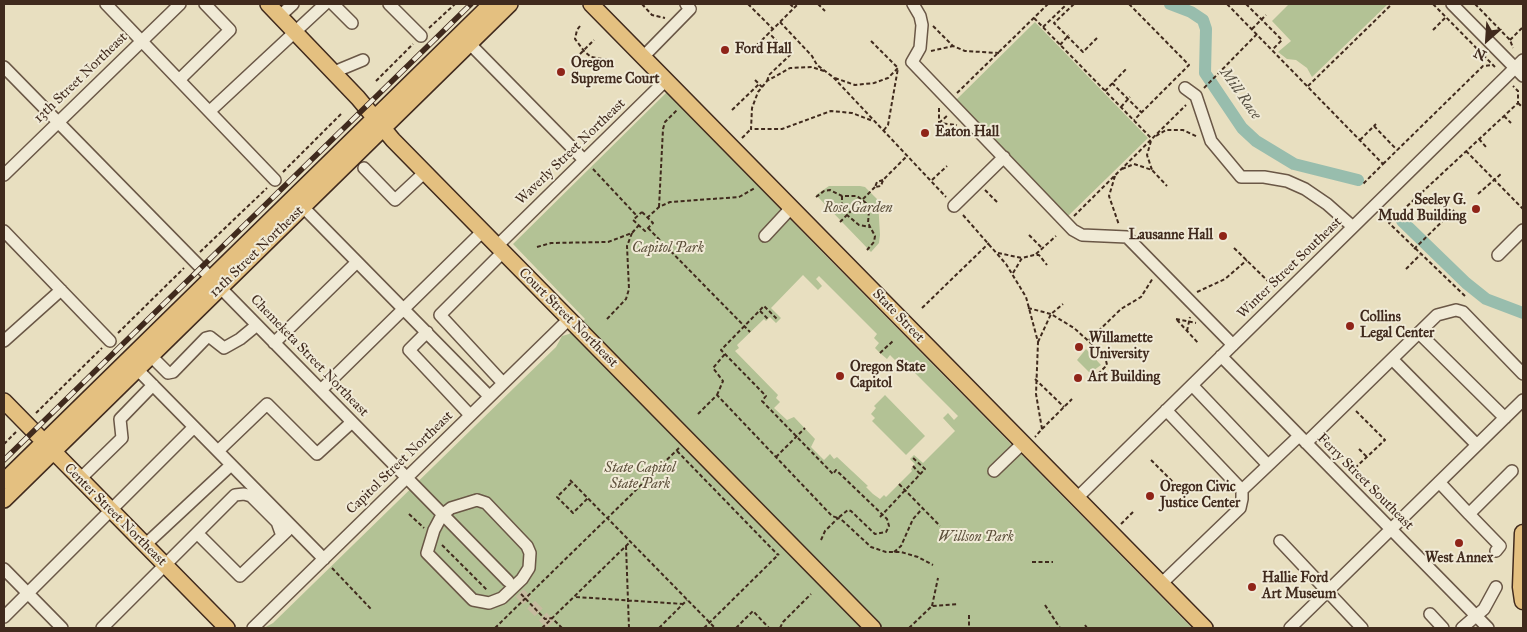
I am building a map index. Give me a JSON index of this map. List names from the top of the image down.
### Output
{
  "streets": {
    "main road": [
      "12th Street Northeast",
      "State Street",
      "Court Street Northeast",
      "Center Street Northeast"
    ],
    "street": [
      "13th Street Northeast",
      "Waverly Street Northeast",
      "Winter Street Southeast",
      "Chemeketa Street Northeast",
      "Capitol Street Northeast",
      "Ferry Street Southeast"
    ]
  },
  "crossings": [
    ["13th Street Northeast", "Chemeketa Street Northeast"],
    ["Waverly Street Northeast", "State Street"],
    ["Waverly Street Northeast", "Court Street Northeast"],
    ["Waverly Street Northeast", "Capitol Street Northeast"],
    ["12th Street Northeast", "Court Street Northeast"],
    ["12th Street Northeast", "Chemeketa Street Northeast"],
    ["12th Street Northeast", "Center Street Northeast"],
    ["Winter Street Southeast", "State Street"],
    ["Winter Street Southeast", "Ferry Street Southeast"],
    ["Court Street Northeast", "Capitol Street Northeast"],
    ["Chemeketa Street Northeast", "Capitol Street Northeast"]
  ],
  "water": ["Mill Race"],
  "parks": [
    "Rose Garden",
    "Capitol Park",
    "State Capitol State Park",
    "Willson Park"
  ],
  "places": [
    "Ford Hall",
    "Oregon Supreme Court",
    "Eaton Hall",
    "Seeley G. Mudd Building",
    "Lausanne Hall",
    "Collins Legal Center",
    "Willamette University",
    "Oregon State Capitol",
    "Art Building",
    "Oregon Civic Justice Center",
    "West Annex",
    "Hallie Ford Art Museum"
  ],
  "north": "bottom left"
}
